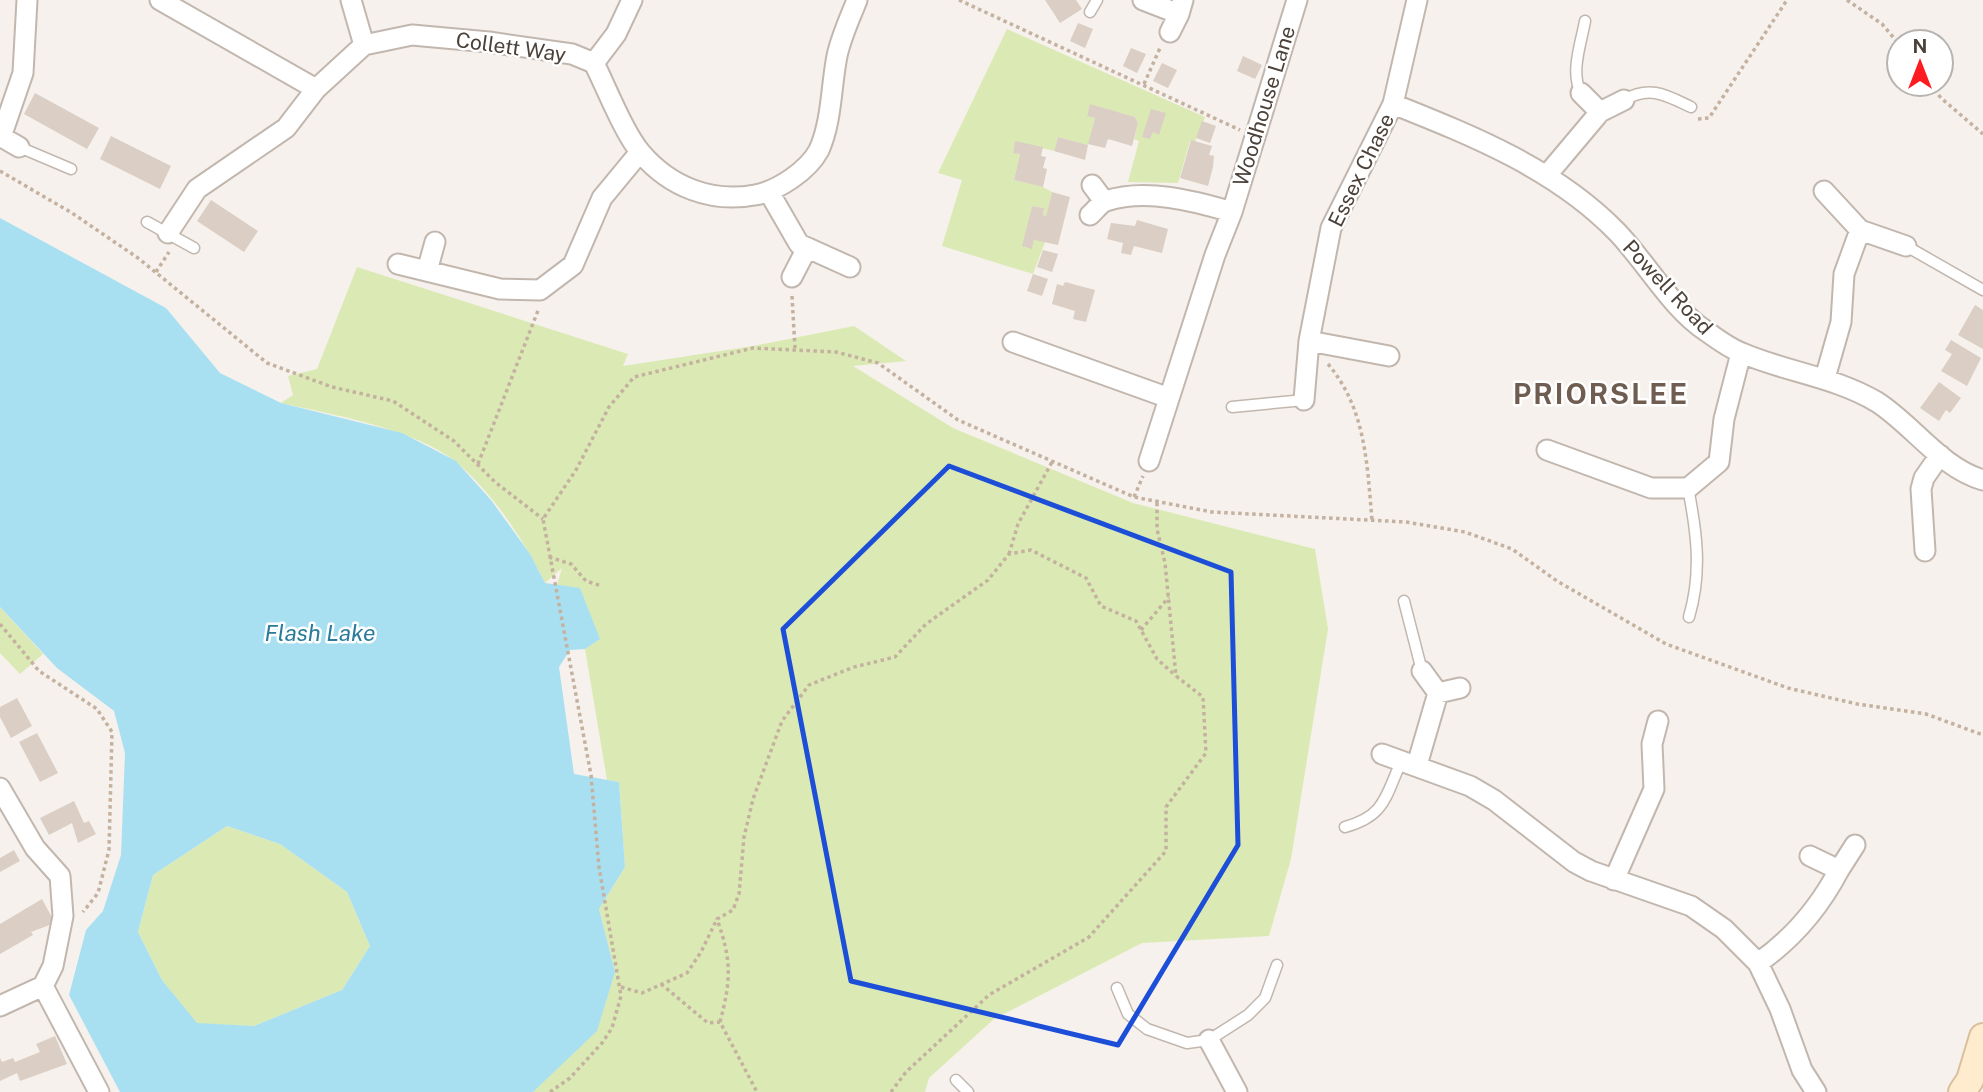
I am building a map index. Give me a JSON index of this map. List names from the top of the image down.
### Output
{
  "streets": {
    "street": [
      "Collett Way",
      "Woodhouse Lane",
      "Essex Chase",
      "Powell Road"
    ]
  },
  "crossings": [
    ["Essex Chase", "Powell Road"]
  ],
  "districts": ["PRIORSLEE"],
  "water": ["Flash Lake"],
  "north": "top"
}
